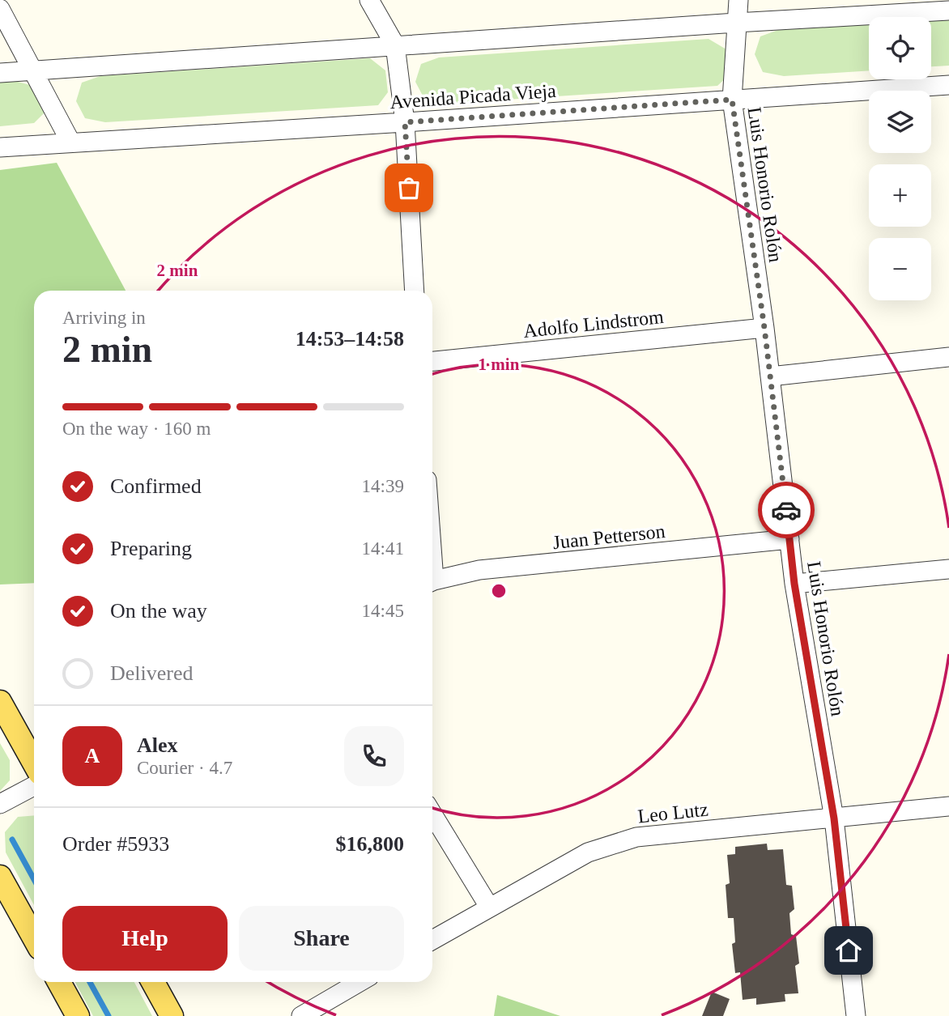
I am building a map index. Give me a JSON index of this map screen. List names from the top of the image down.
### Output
{
  "streets": {
    "street": [
      "Avenida Picada Vieja",
      "Luis Honorio Rolón",
      "Adolfo Lindstrom",
      "Juan Petterson",
      "Leo Lutz"
    ]
  },
  "crossings": [
    ["Avenida Picada Vieja", "Luis Honorio Rolón"],
    ["Luis Honorio Rolón", "Adolfo Lindstrom"],
    ["Luis Honorio Rolón", "Juan Petterson"],
    ["Luis Honorio Rolón", "Leo Lutz"]
  ],
  "page": {
    "map_buttons": ["+", "−"],
    "heading": ["2 min", "Arriving in", "14:53–14:58"],
    "panel": [
      "Alex",
      "Courier · 4.7",
      "Order #5933",
      "$16,800"
    ],
    "bar": "On the way · 160 m",
    "list": [
      ["Confirmed", "14:39"],
      ["Preparing", "14:41"],
      ["On the way", "14:45"],
      "Delivered"
    ],
    "round": "A",
    "buttons": ["Help", "Share"]
  },
  "rings": ["2 min", "1 min"]
}
